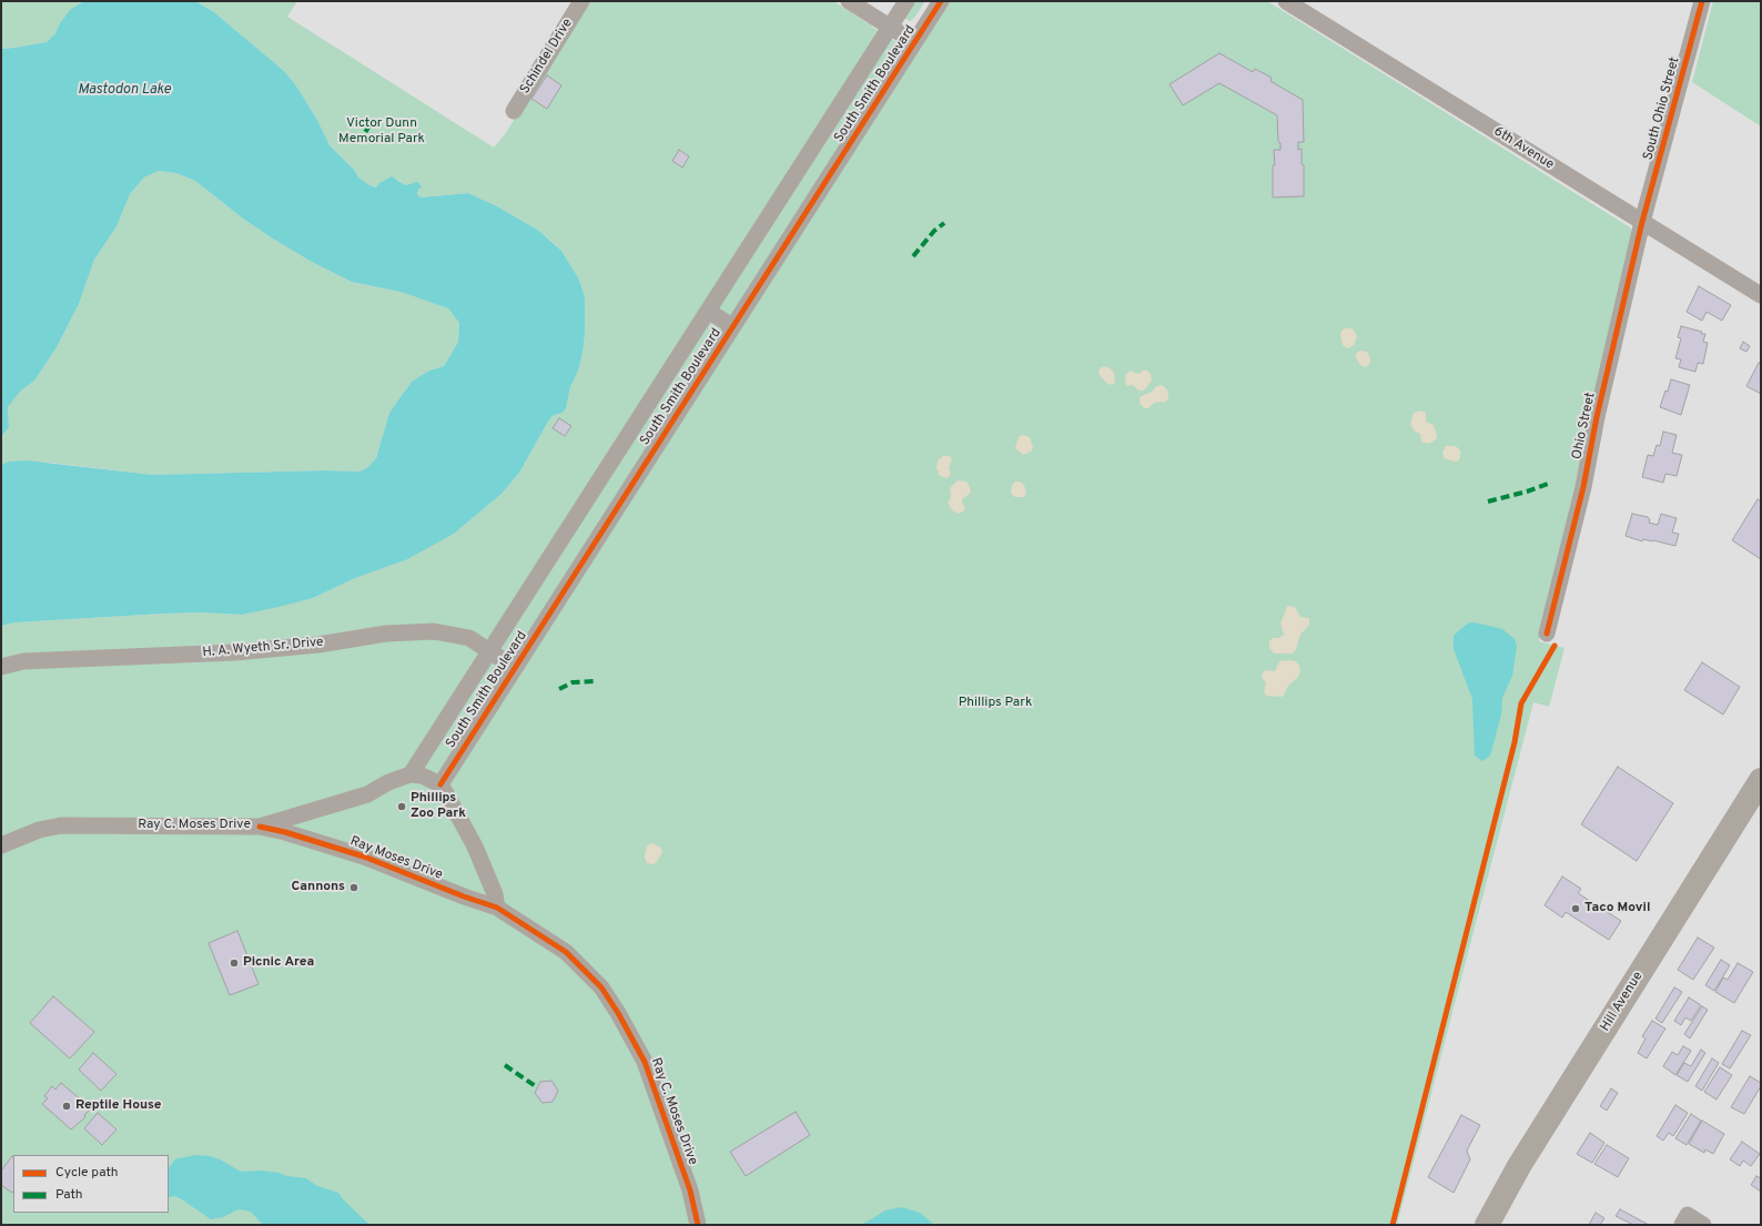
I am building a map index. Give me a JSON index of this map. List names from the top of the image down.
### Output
{
  "streets": {
    "main road": ["Hill Avenue"],
    "street": [
      "Schindel Drive",
      "South Smith Boulevard",
      "South Ohio Street",
      "6th Avenue",
      "Ohio Street",
      "H. A. Wyeth Sr. Drive",
      "Ray C. Moses Drive",
      "Ray Moses Drive"
    ]
  },
  "crossings": [
    ["South Smith Boulevard", "H. A. Wyeth Sr. Drive"],
    ["South Smith Boulevard", "Ray C. Moses Drive"],
    ["South Ohio Street", "6th Avenue"],
    ["South Ohio Street", "Ohio Street"],
    ["6th Avenue", "Ohio Street"],
    ["Ray C. Moses Drive", "Ray Moses Drive"]
  ],
  "water": ["Mastodon Lake"],
  "parks": ["Victor Dunn Memorial Park", "Phillips Park"],
  "places": [
    "Phillips Zoo Park",
    "Cannons",
    "Taco Movil",
    "Picnic Area",
    "Reptile House"
  ],
  "legend": ["Cycle path", "Path"]
}
